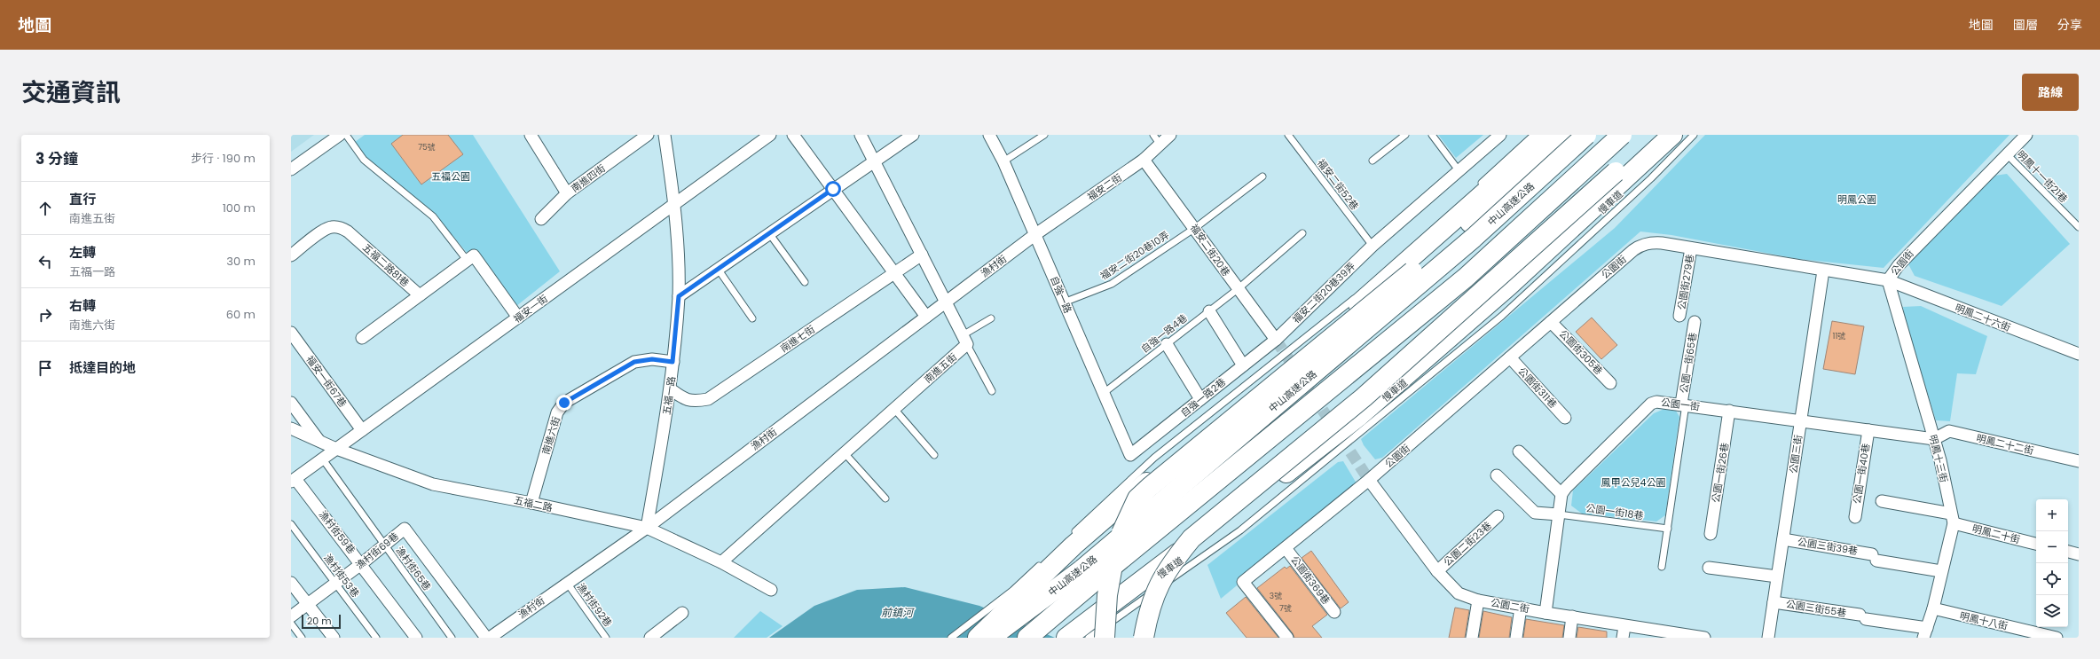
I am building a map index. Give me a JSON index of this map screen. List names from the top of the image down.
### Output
{
  "streets": {
    "highway": ["中山高速公路"],
    "street": [
      "南進四街",
      "福安二街",
      "福安二街20巷",
      "公園街",
      "五福二路81巷",
      "漁村街",
      "公園街279巷",
      "福安二街20巷39弄",
      "自強一路",
      "福安一街",
      "明鳳二十六街",
      "南進七街",
      "公園街305巷",
      "公園一街65巷",
      "南進五街",
      "福安一街67巷",
      "公園街311巷",
      "五福一路",
      "自強一路2巷",
      "公園一街",
      "南進六街",
      "明鳳二十二街",
      "公園三街",
      "明鳳十三街",
      "公園一街26巷",
      "公園一街40巷",
      "五福二路",
      "漁村街59巷",
      "明鳳二十街",
      "公園二街23巷",
      "公園三街39巷",
      "漁村街69巷",
      "公園街369巷",
      "公園二街",
      "公園三街55巷",
      "明鳳十八街"
    ],
    "lane": [
      "明鳳十一街21巷",
      "福安二街52巷",
      "慢車道",
      "福安二街20巷10弄",
      "自強一路4巷",
      "公園一街18巷",
      "漁村街65巷",
      "漁村街53巷",
      "漁村街92巷"
    ]
  },
  "crossings": [
    ["明鳳十一街21巷", "公園街"],
    ["福安二街52巷", "福安二街20巷39弄"],
    ["福安二街", "福安二街20巷"],
    ["福安二街", "漁村街"],
    ["福安二街", "自強一路"],
    ["福安二街20巷", "福安二街20巷10弄"],
    ["福安二街20巷", "福安二街20巷39弄"],
    ["福安二街20巷", "自強一路4巷"],
    ["福安二街20巷", "自強一路2巷"],
    ["福安二街20巷10弄", "自強一路"],
    ["公園街", "公園街279巷"],
    ["公園街", "明鳳二十六街"],
    ["公園街", "公園街305巷"],
    ["公園街", "公園街311巷"],
    ["公園街", "公園三街"],
    ["公園街", "明鳳十三街"],
    ["公園街", "公園街369巷"],
    ["公園街", "公園二街"],
    ["漁村街", "自強一路"],
    ["漁村街", "五福一路"],
    ["漁村街", "五福二路"],
    ["漁村街", "漁村街92巷"],
    ["福安二街20巷39弄", "自強一路2巷"],
    ["自強一路", "自強一路4巷"],
    ["自強一路", "自強一路2巷"],
    ["福安一街", "福安一街67巷"],
    ["福安一街", "五福一路"],
    ["福安一街", "五福二路"],
    ["福安一街", "漁村街59巷"],
    ["福安一街", "漁村街65巷"],
    ["明鳳二十六街", "明鳳十三街"],
    ["南進七街", "五福一路"],
    ["公園一街65巷", "公園一街"],
    ["南進五街", "五福二路"],
    ["五福一路", "南進六街"],
    ["五福一路", "五福二路"],
    ["公園一街", "明鳳二十二街"],
    ["公園一街", "公園三街"],
    ["公園一街", "明鳳十三街"],
    ["公園一街", "公園一街26巷"],
    ["公園一街", "公園一街40巷"],
    ["南進六街", "五福二路"],
    ["明鳳二十二街", "明鳳十三街"],
    ["公園三街", "公園三街39巷"],
    ["公園三街", "公園三街55巷"],
    ["明鳳十三街", "明鳳二十街"],
    ["明鳳十三街", "公園三街39巷"],
    ["明鳳十三街", "公園三街55巷"],
    ["明鳳十三街", "明鳳十八街"],
    ["漁村街59巷", "漁村街69巷"],
    ["公園二街23巷", "公園二街"],
    ["漁村街69巷", "漁村街65巷"],
    ["漁村街69巷", "漁村街53巷"]
  ],
  "water": ["前鎮河"],
  "parks": ["五福公園", "明鳳公園", "鳳甲公兒4公園"],
  "house_numbers": [
    "75號",
    "11號",
    "3號",
    "7號"
  ],
  "scale_bar": "20 m",
  "page": {
    "header": "地圖",
    "nav": ["地圖", "圖層", "分享"],
    "title": "交通資訊",
    "buttons": "路線",
    "heading": ["3 分鐘", "步行 · 190 m"],
    "list": [
      ["直行", "南進五街", "100 m"],
      ["左轉", "五福一路", "30 m"],
      ["右轉", "南進六街", "60 m"],
      "抵達目的地"
    ],
    "map_buttons": ["+", "−"],
    "scale": "20 m"
  }
}
